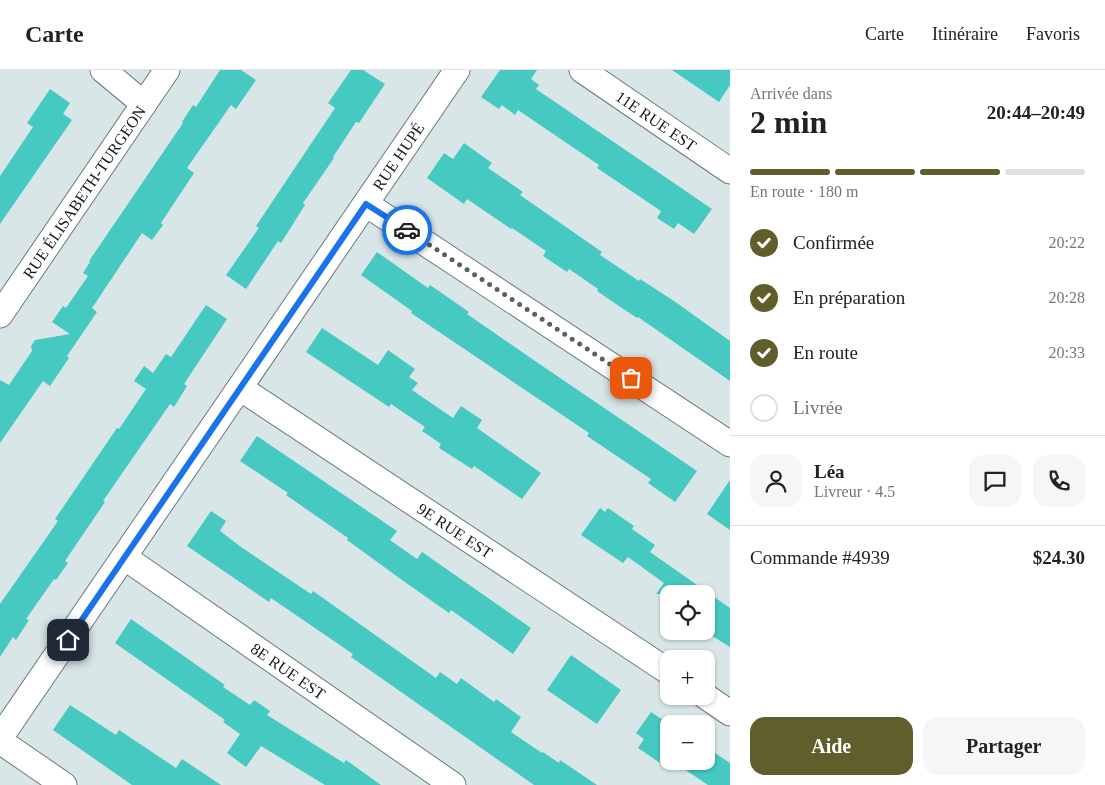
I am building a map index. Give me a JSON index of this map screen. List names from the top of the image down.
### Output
{
  "streets": {
    "street": [
      "11E RUE EST",
      "RUE HUPÉ",
      "RUE ÉLISABETH-TURGEON",
      "9E RUE EST",
      "8E RUE EST"
    ]
  },
  "crossings": [
    ["RUE HUPÉ", "9E RUE EST"],
    ["RUE HUPÉ", "8E RUE EST"]
  ],
  "page": {
    "header": "Carte",
    "nav": ["Carte", "Itinéraire", "Favoris"],
    "heading": ["2 min", "Arrivée dans", "20:44–20:49"],
    "panel": [
      "Léa",
      "Livreur · 4.5",
      "Commande #4939",
      "$24.30"
    ],
    "bar": "En route · 180 m",
    "list": [
      ["Confirmée", "20:22"],
      ["En préparation", "20:28"],
      ["En route", "20:33"],
      "Livrée"
    ],
    "map_buttons": ["+", "−"],
    "buttons": ["Aide", "Partager"]
  }
}
